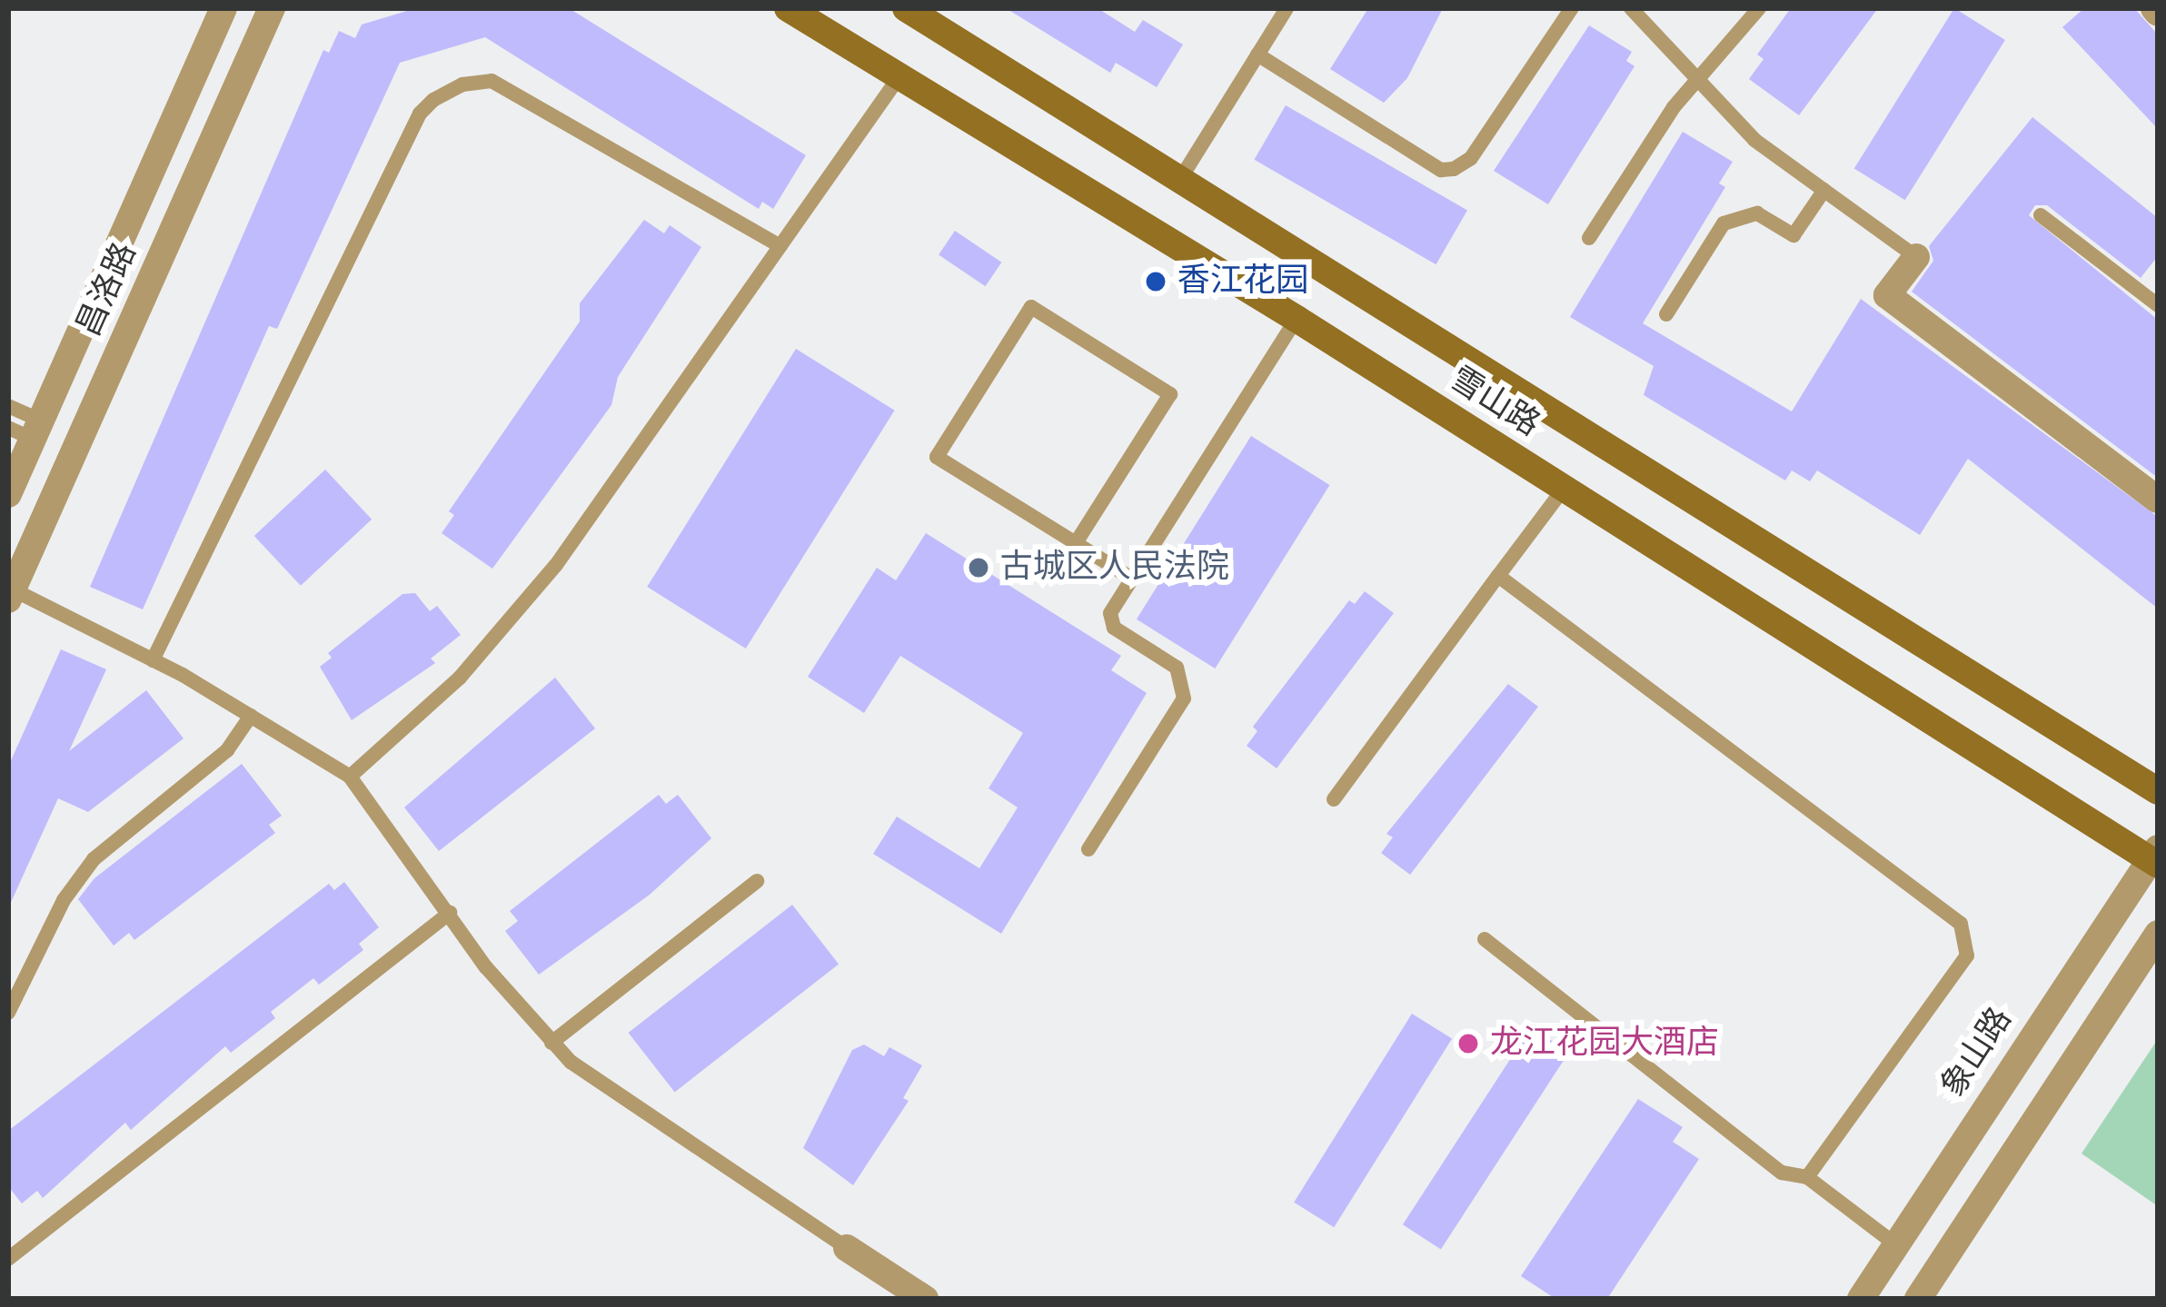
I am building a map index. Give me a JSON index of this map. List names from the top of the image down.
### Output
{
  "streets": {
    "main road": ["雪山路"],
    "street": ["昌洛路", "象山路"]
  },
  "crossings": [
    ["雪山路", "象山路"]
  ],
  "places": ["香江花园", "古城区人民法院", "龙江花园大酒店"]
}
